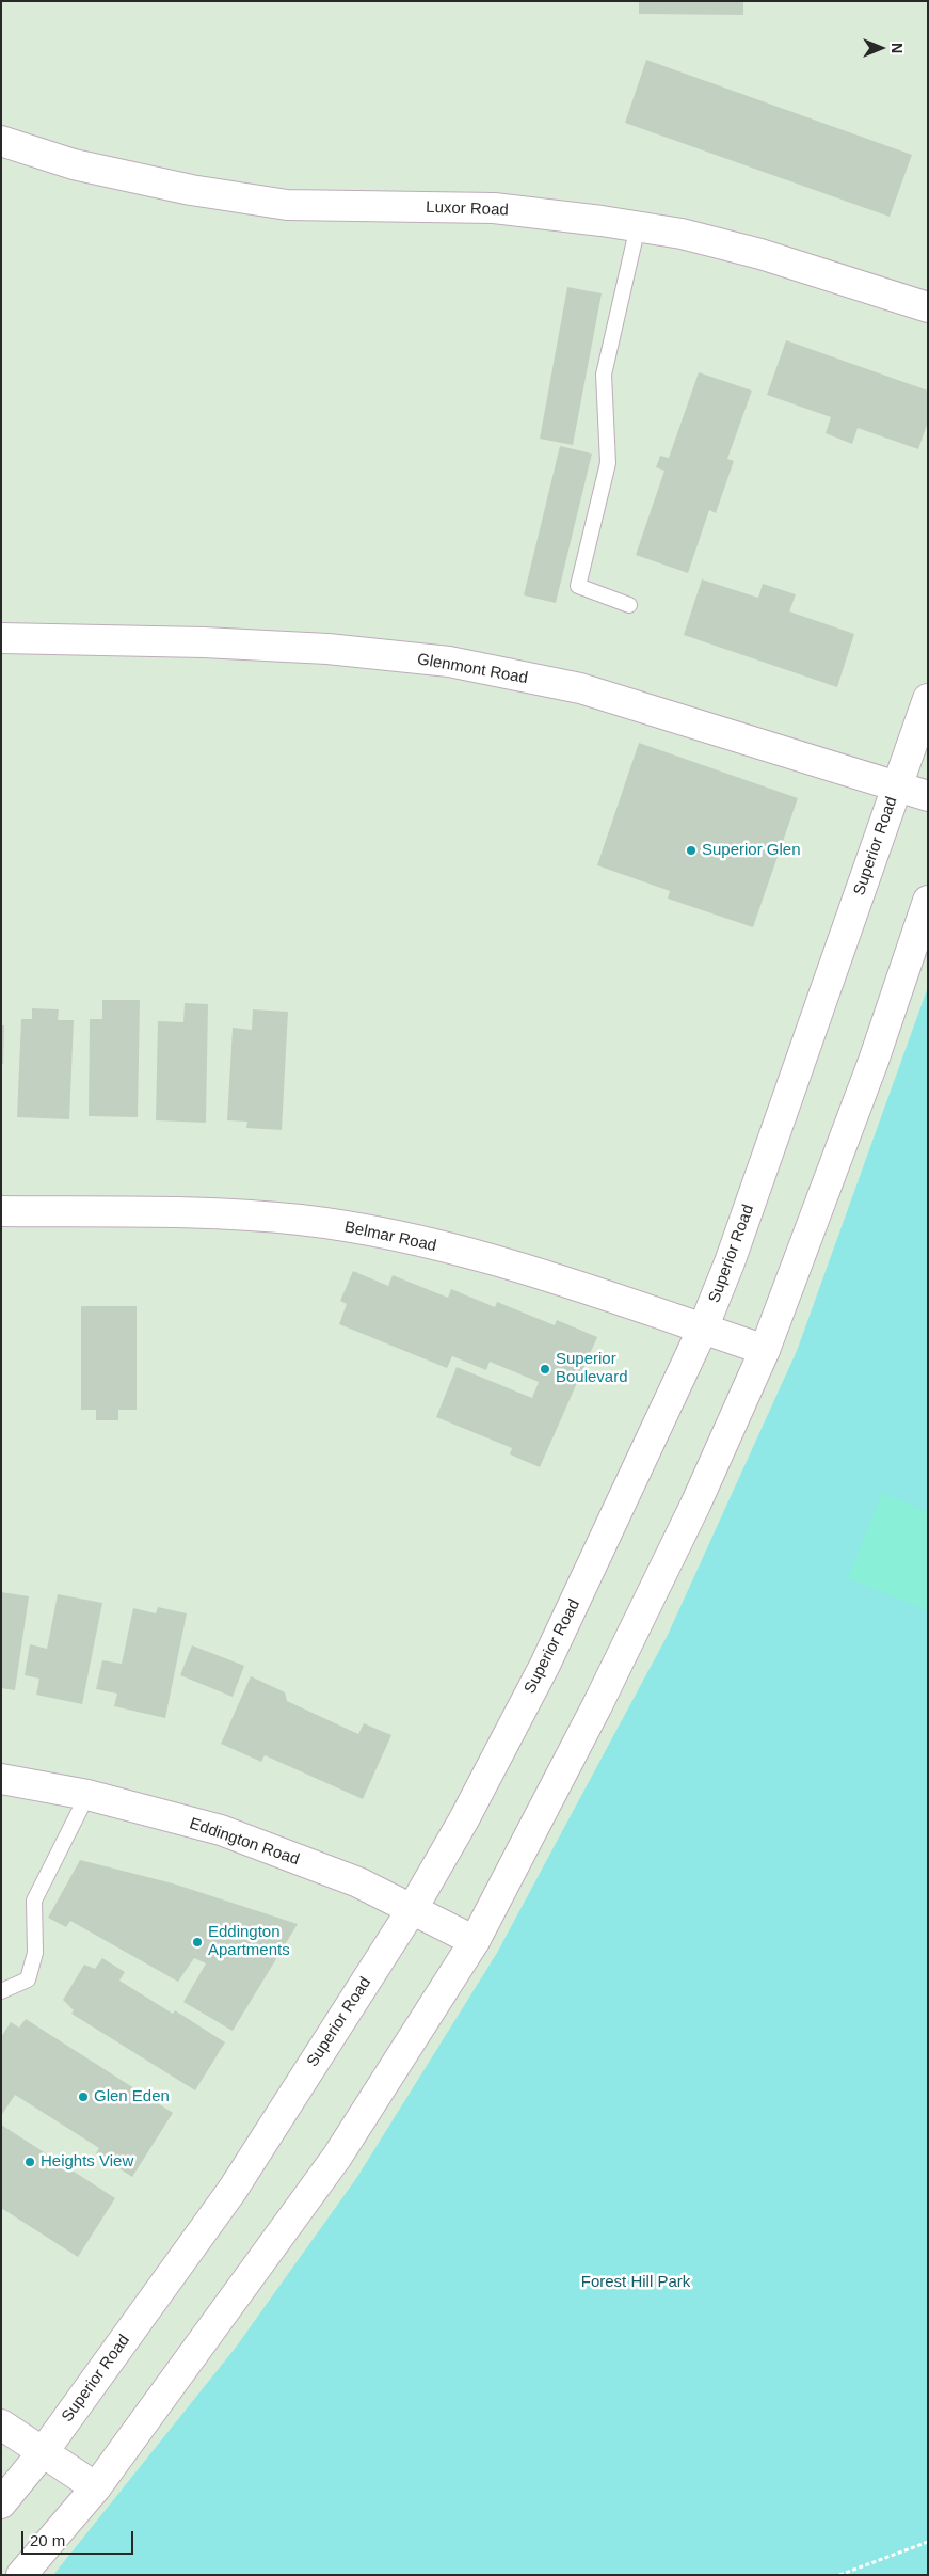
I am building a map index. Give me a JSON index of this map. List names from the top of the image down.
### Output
{
  "streets": {
    "main road": [
      "Luxor Road",
      "Glenmont Road",
      "Superior Road",
      "Belmar Road",
      "Eddington Road"
    ]
  },
  "crossings": [
    ["Glenmont Road", "Superior Road"],
    ["Superior Road", "Belmar Road"],
    ["Superior Road", "Eddington Road"]
  ],
  "parks": ["Forest Hill Park"],
  "places": [
    "Superior Glen",
    "Superior Boulevard",
    "Eddington Apartments",
    "Glen Eden",
    "Heights View"
  ],
  "scale_bar": "20 m",
  "north": "right"
}
